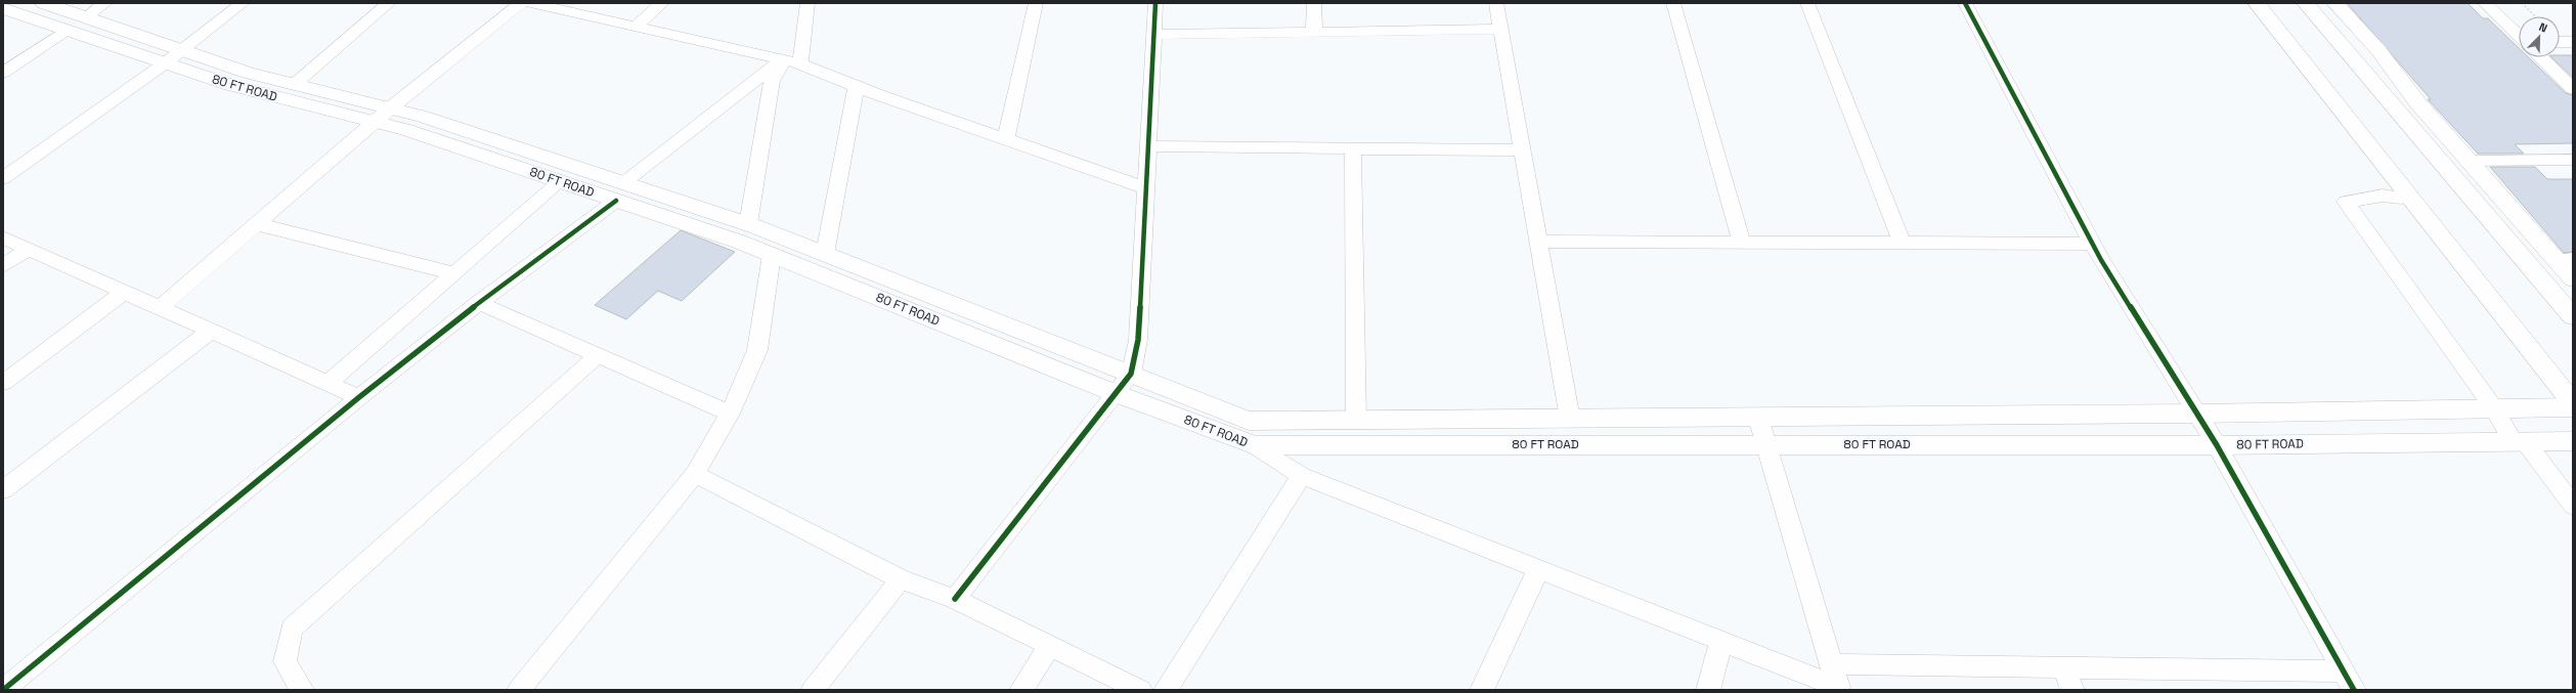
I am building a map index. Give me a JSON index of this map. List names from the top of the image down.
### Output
{
  "streets": {
    "main road": ["80 FT ROAD"]
  },
  "north": "top right"
}
